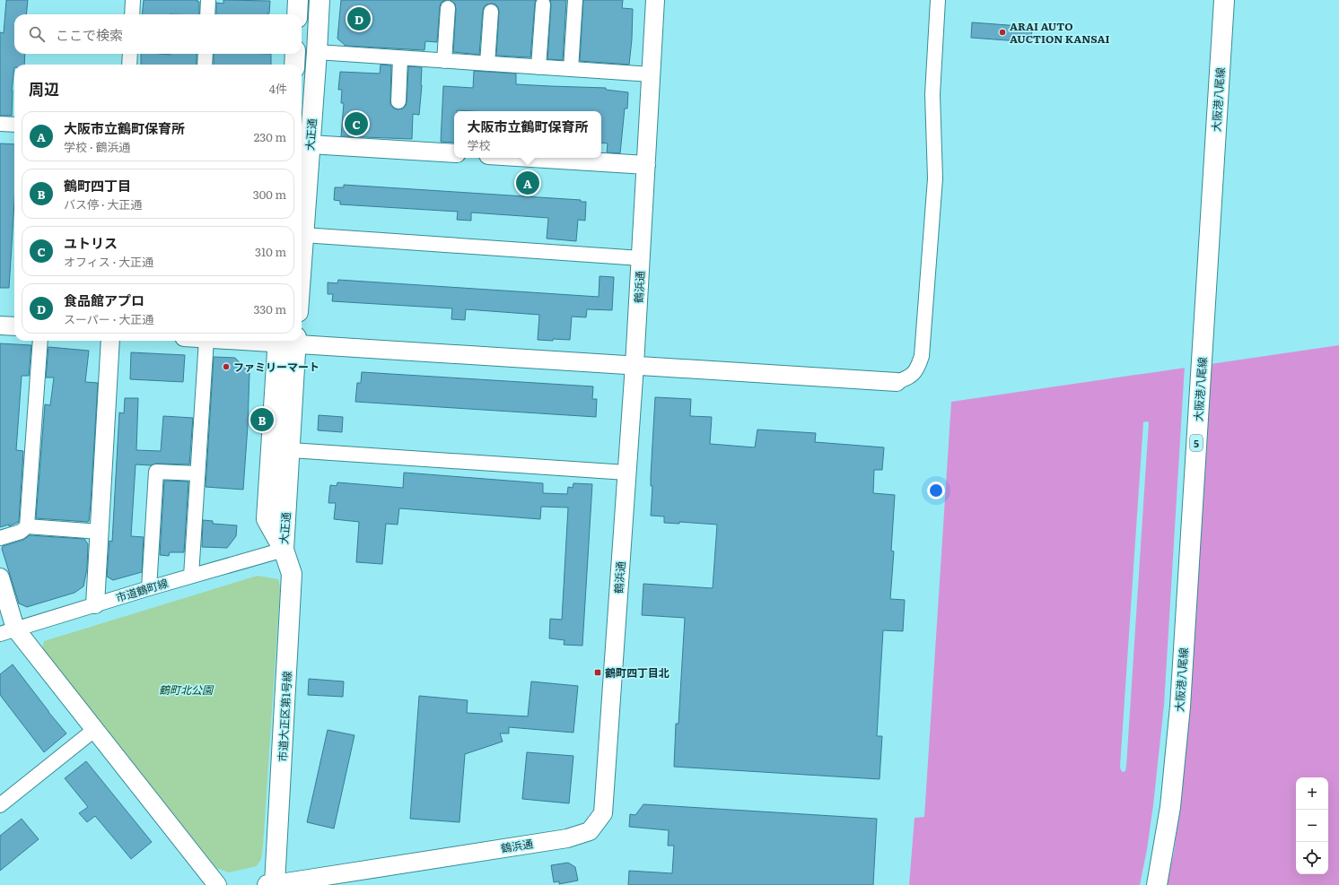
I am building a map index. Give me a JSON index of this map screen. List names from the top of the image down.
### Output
{
  "streets": {
    "main road": [
      "大阪港八尾線",
      "大正通",
      "5",
      "市道大正区第1号線"
    ],
    "street": ["鶴浜通", "市道鶴町線"]
  },
  "crossings": [
    ["大正通", "市道鶴町線"],
    ["大正通", "市道大正区第1号線"],
    ["鶴浜通", "市道大正区第1号線"],
    ["市道鶴町線", "市道大正区第1号線"]
  ],
  "parks": ["鶴町北公園"],
  "places": {
    "other": ["ARAI AUTO AUCTION KANSAI", "ファミリーマート"],
    "transit": ["鶴町四丁目北"]
  },
  "page": {
    "pins": [
      "D",
      "C",
      "A",
      "B"
    ],
    "search": "ここで検索",
    "heading": ["周辺", "4件"],
    "popup": ["大阪市立鶴町保育所", "学校"],
    "list": [
      {
        "mark": "A",
        "name": "大阪市立鶴町保育所",
        "note": "学校 · 鶴浜通",
        "value": "230 m"
      },
      {
        "mark": "B",
        "name": "鶴町四丁目",
        "note": "バス停 · 大正通",
        "value": "300 m"
      },
      {
        "mark": "C",
        "name": "ユトリス",
        "note": "オフィス · 大正通",
        "value": "310 m"
      },
      {
        "mark": "D",
        "name": "食品館アプロ",
        "note": "スーパー · 大正通",
        "value": "330 m"
      }
    ],
    "map_buttons": ["+", "−"]
  }
}
